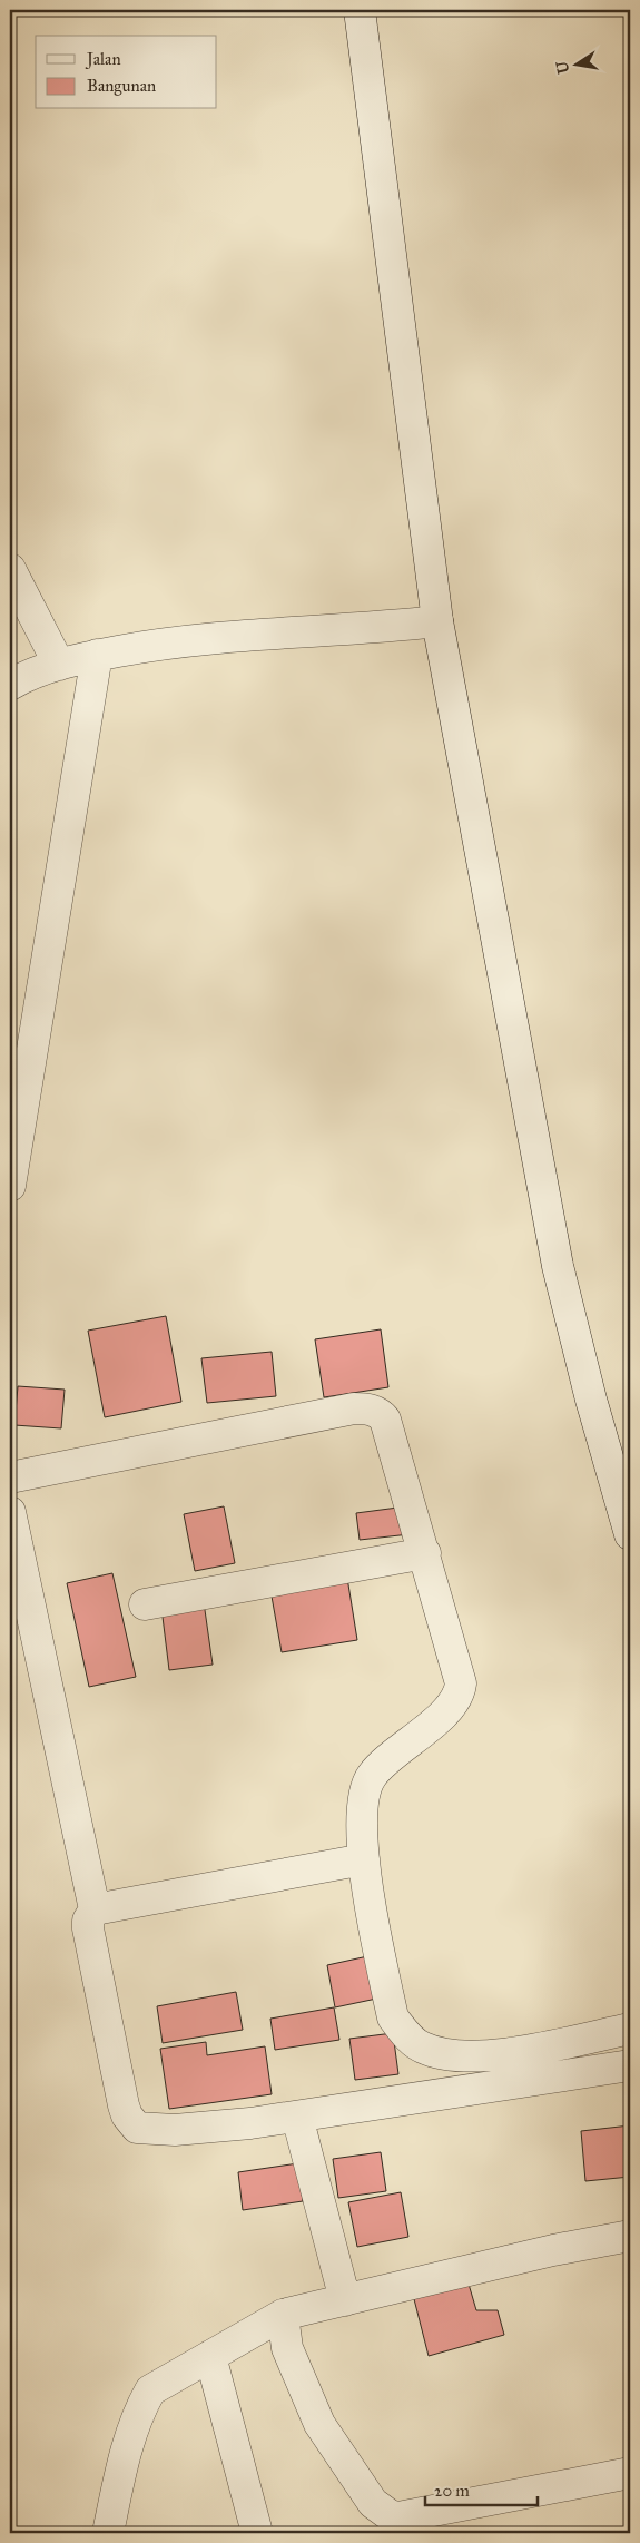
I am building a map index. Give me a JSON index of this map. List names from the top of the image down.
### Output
{
  "legend": ["Jalan", "Bangunan"],
  "scale_bar": "20 m",
  "north": "left"
}
